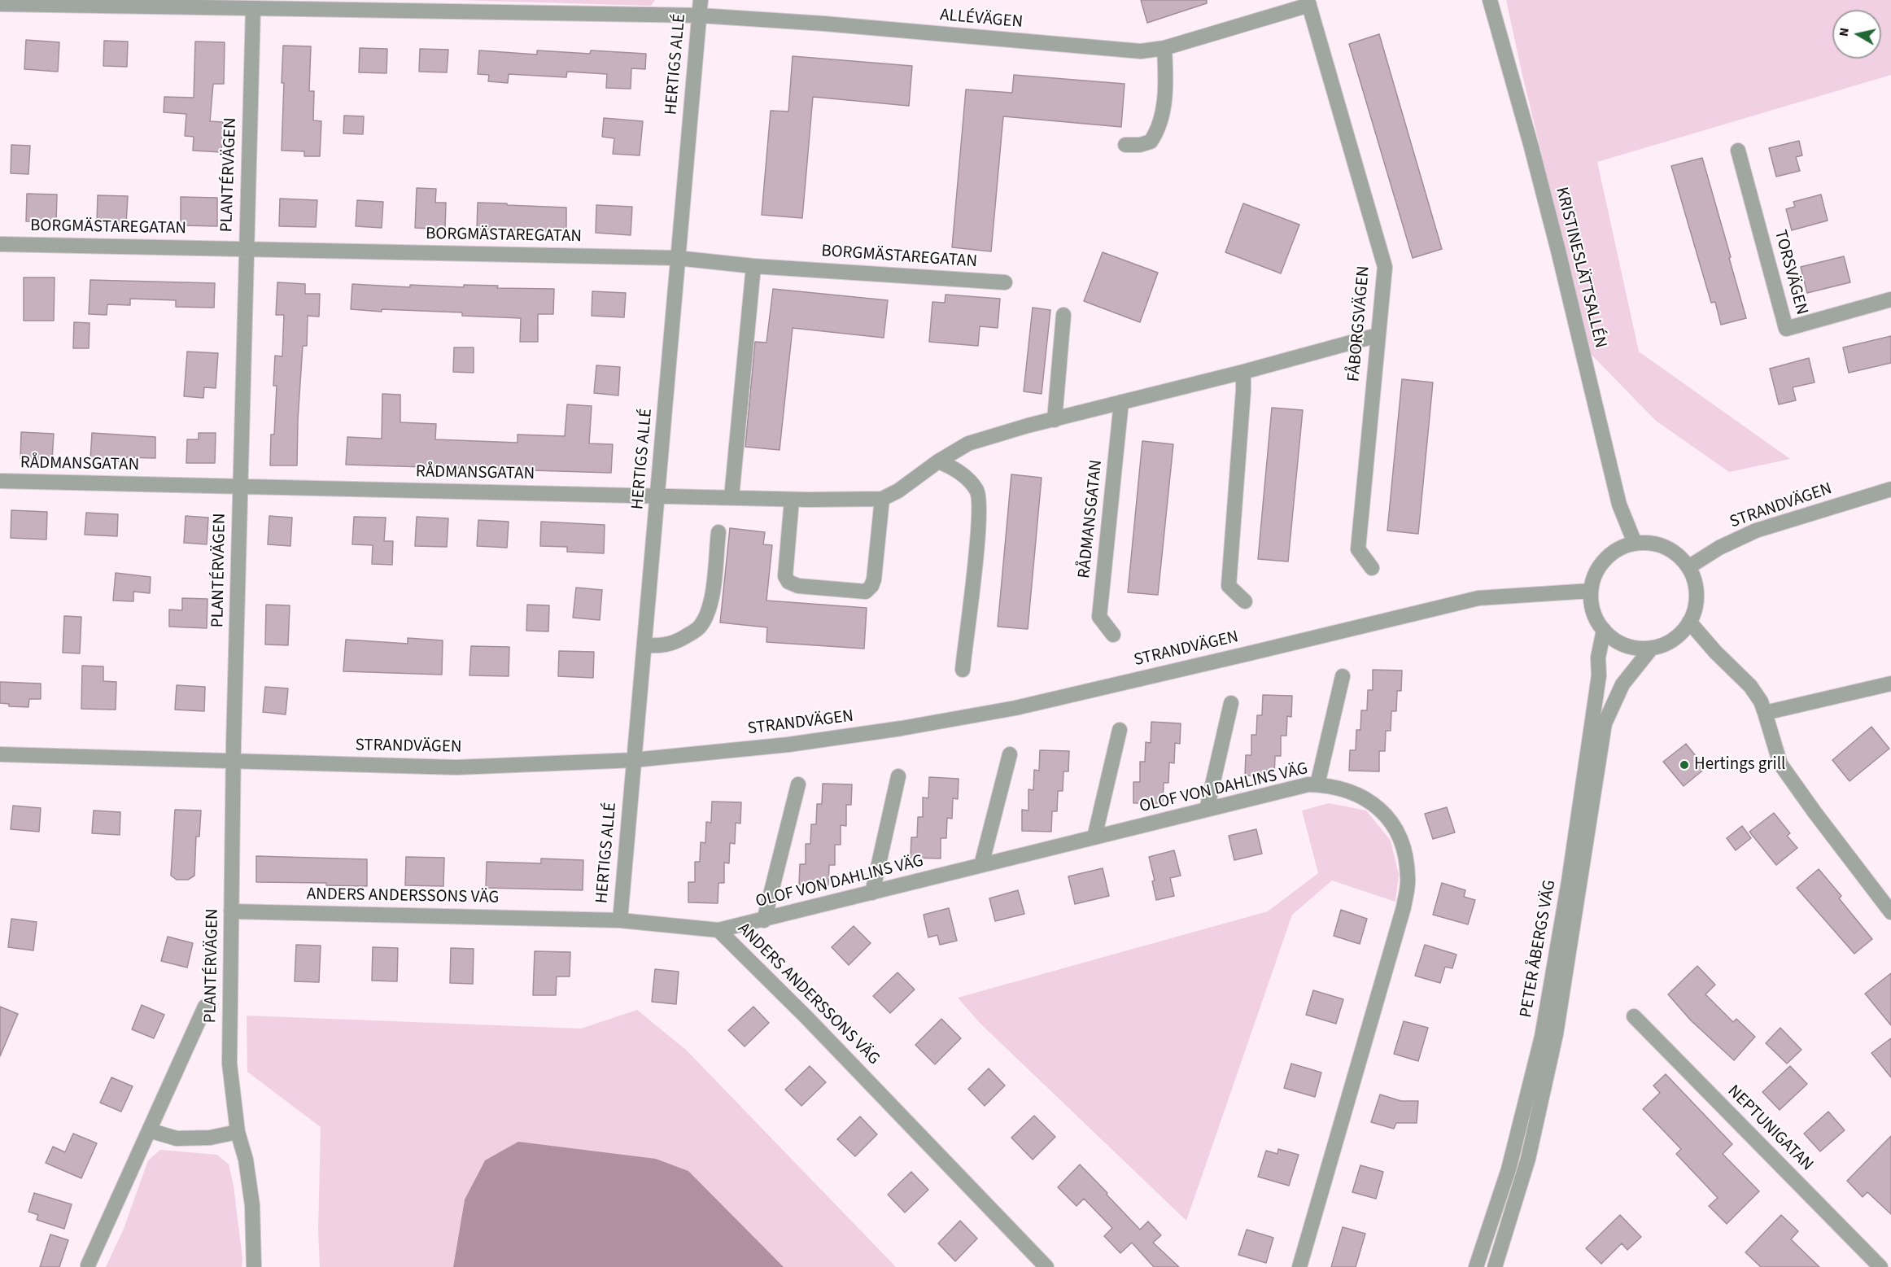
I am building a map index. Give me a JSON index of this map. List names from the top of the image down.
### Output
{
  "streets": {
    "street": [
      "ALLÉVÄGEN",
      "HERTIGS ALLÉ",
      "PLANTÉRVÄGEN",
      "BORGMÄSTAREGATAN",
      "KRISTINESLÄTTSALLÉN",
      "TORSVÄGEN",
      "FÅBORGSVÄGEN",
      "RÅDMANSGATAN",
      "STRANDVÄGEN",
      "OLOF VON DAHLINS VÄG",
      "ANDERS ANDERSSONS VÄG",
      "PETER ÅBERGS VÄG",
      "NEPTUNIGATAN"
    ]
  },
  "crossings": [
    ["ALLÉVÄGEN", "HERTIGS ALLÉ"],
    ["ALLÉVÄGEN", "PLANTÉRVÄGEN"],
    ["ALLÉVÄGEN", "FÅBORGSVÄGEN"],
    ["HERTIGS ALLÉ", "BORGMÄSTAREGATAN"],
    ["HERTIGS ALLÉ", "RÅDMANSGATAN"],
    ["HERTIGS ALLÉ", "STRANDVÄGEN"],
    ["HERTIGS ALLÉ", "ANDERS ANDERSSONS VÄG"],
    ["PLANTÉRVÄGEN", "BORGMÄSTAREGATAN"],
    ["PLANTÉRVÄGEN", "RÅDMANSGATAN"],
    ["PLANTÉRVÄGEN", "STRANDVÄGEN"],
    ["PLANTÉRVÄGEN", "ANDERS ANDERSSONS VÄG"],
    ["KRISTINESLÄTTSALLÉN", "STRANDVÄGEN"],
    ["KRISTINESLÄTTSALLÉN", "PETER ÅBERGS VÄG"],
    ["FÅBORGSVÄGEN", "RÅDMANSGATAN"],
    ["STRANDVÄGEN", "PETER ÅBERGS VÄG"],
    ["OLOF VON DAHLINS VÄG", "ANDERS ANDERSSONS VÄG"]
  ],
  "places": ["Hertings grill"],
  "north": "left"
}
